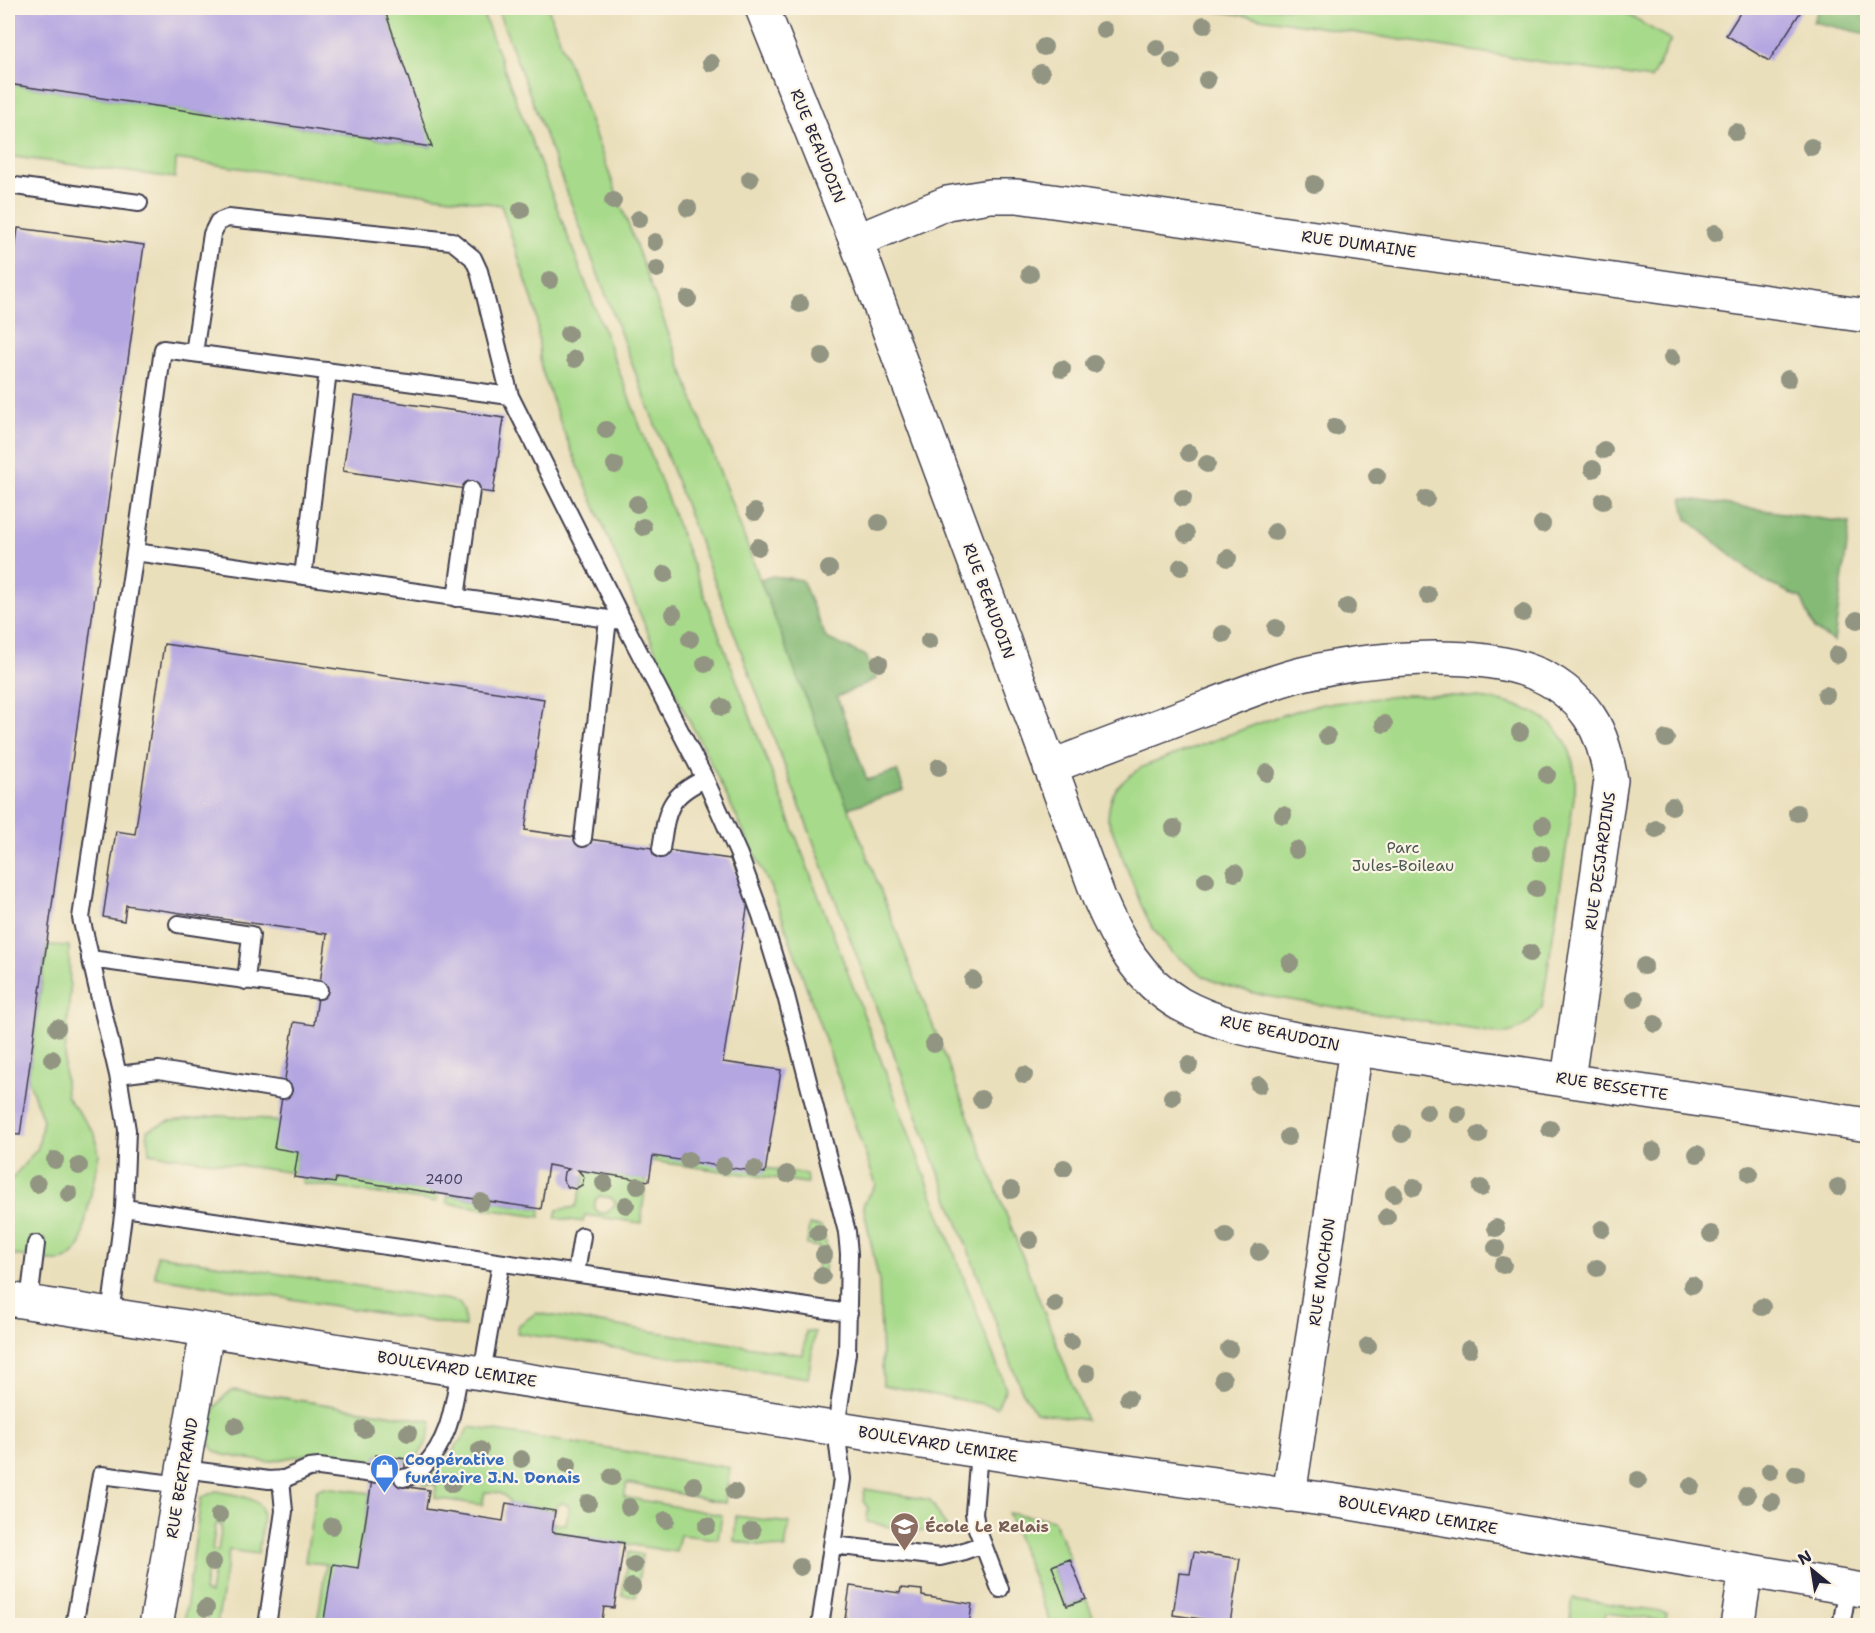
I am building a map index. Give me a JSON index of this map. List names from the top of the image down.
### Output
{
  "streets": {
    "street": [
      "RUE BEAUDOIN",
      "RUE DUMAINE",
      "RUE DESJARDINS",
      "RUE BESSETTE",
      "RUE MOCHON",
      "BOULEVARD LEMIRE",
      "RUE BERTRAND"
    ]
  },
  "crossings": [
    ["RUE BEAUDOIN", "RUE DUMAINE"],
    ["RUE BEAUDOIN", "RUE DESJARDINS"],
    ["RUE BEAUDOIN", "RUE BESSETTE"],
    ["RUE BEAUDOIN", "RUE MOCHON"],
    ["RUE DESJARDINS", "RUE BESSETTE"],
    ["RUE BESSETTE", "RUE MOCHON"],
    ["RUE MOCHON", "BOULEVARD LEMIRE"],
    ["BOULEVARD LEMIRE", "RUE BERTRAND"]
  ],
  "parks": ["Parc Jules-Boileau"],
  "places": {
    "shop": ["Coopérative funéraire J.N. Donais"],
    "school or university": ["École Le Relais"]
  },
  "house_numbers": ["2400"],
  "north": "top left"
}
